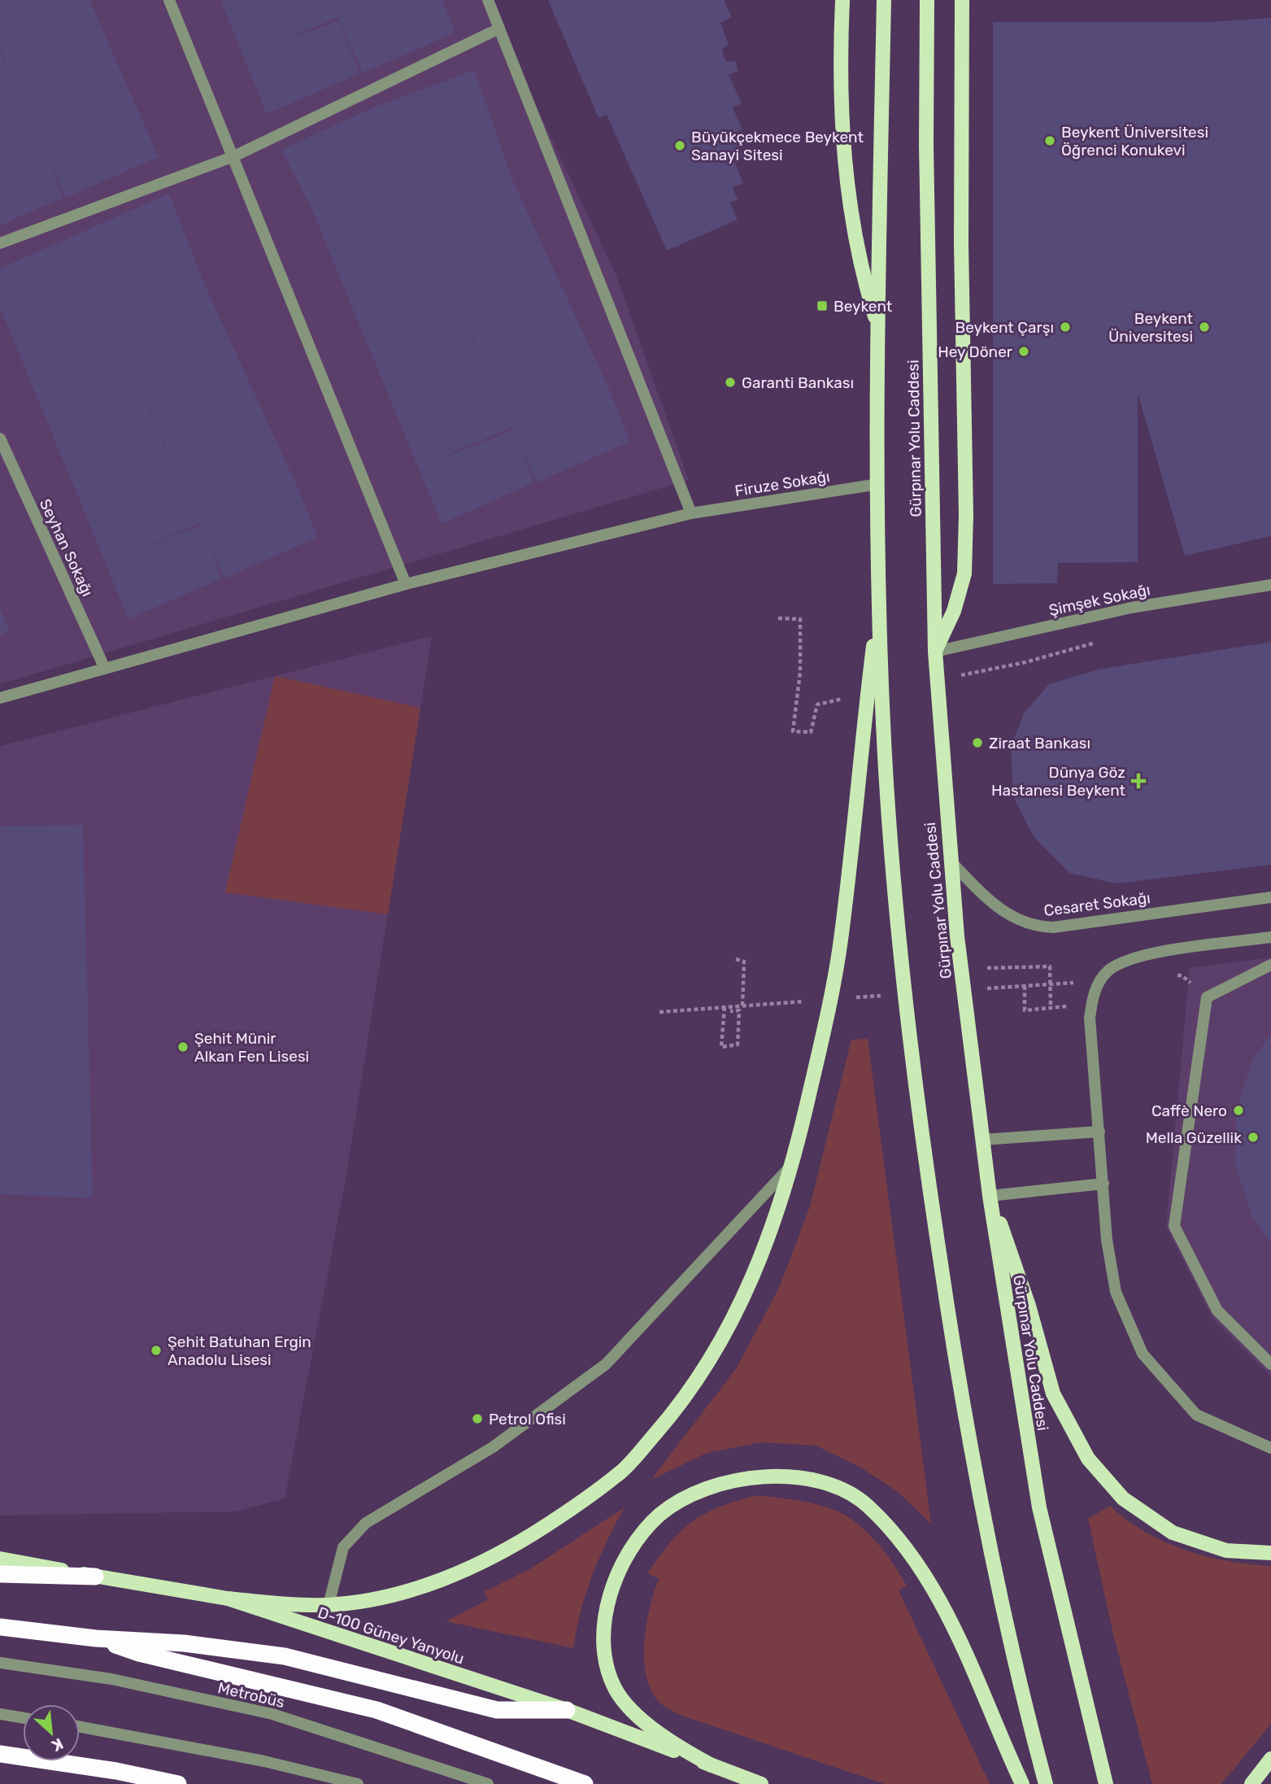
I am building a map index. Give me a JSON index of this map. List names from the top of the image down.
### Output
{
  "streets": {
    "main road": ["Gürpınar Yolu Caddesi", "D-100 Güney Yanyolu"],
    "street": [
      "Firuze Sokağı",
      "Seyhan Sokağı",
      "Şimşek Sokağı",
      "Cesaret Sokağı",
      "Metrobüs"
    ]
  },
  "crossings": [
    ["Gürpınar Yolu Caddesi", "Şimşek Sokağı"],
    ["Gürpınar Yolu Caddesi", "Cesaret Sokağı"],
    ["Firuze Sokağı", "Seyhan Sokağı"]
  ],
  "places": {
    "other": [
      "Beykent Üniversitesi Öğrenci Konukevi",
      "Büyükçekmece Beykent Sanayi Sitesi",
      "Beykent Çarşı",
      "Beykent Üniversitesi",
      "Hey Döner",
      "Garanti Bankası",
      "Ziraat Bankası",
      "Şehit Münir Alkan Fen Lisesi",
      "Caffè Nero",
      "Mella Güzellik",
      "Şehit Batuhan Ergin Anadolu Lisesi",
      "Petrol Ofisi"
    ],
    "transit": ["Beykent"],
    "health": ["Dünya Göz Hastanesi Beykent"]
  },
  "north": "bottom right"
}
